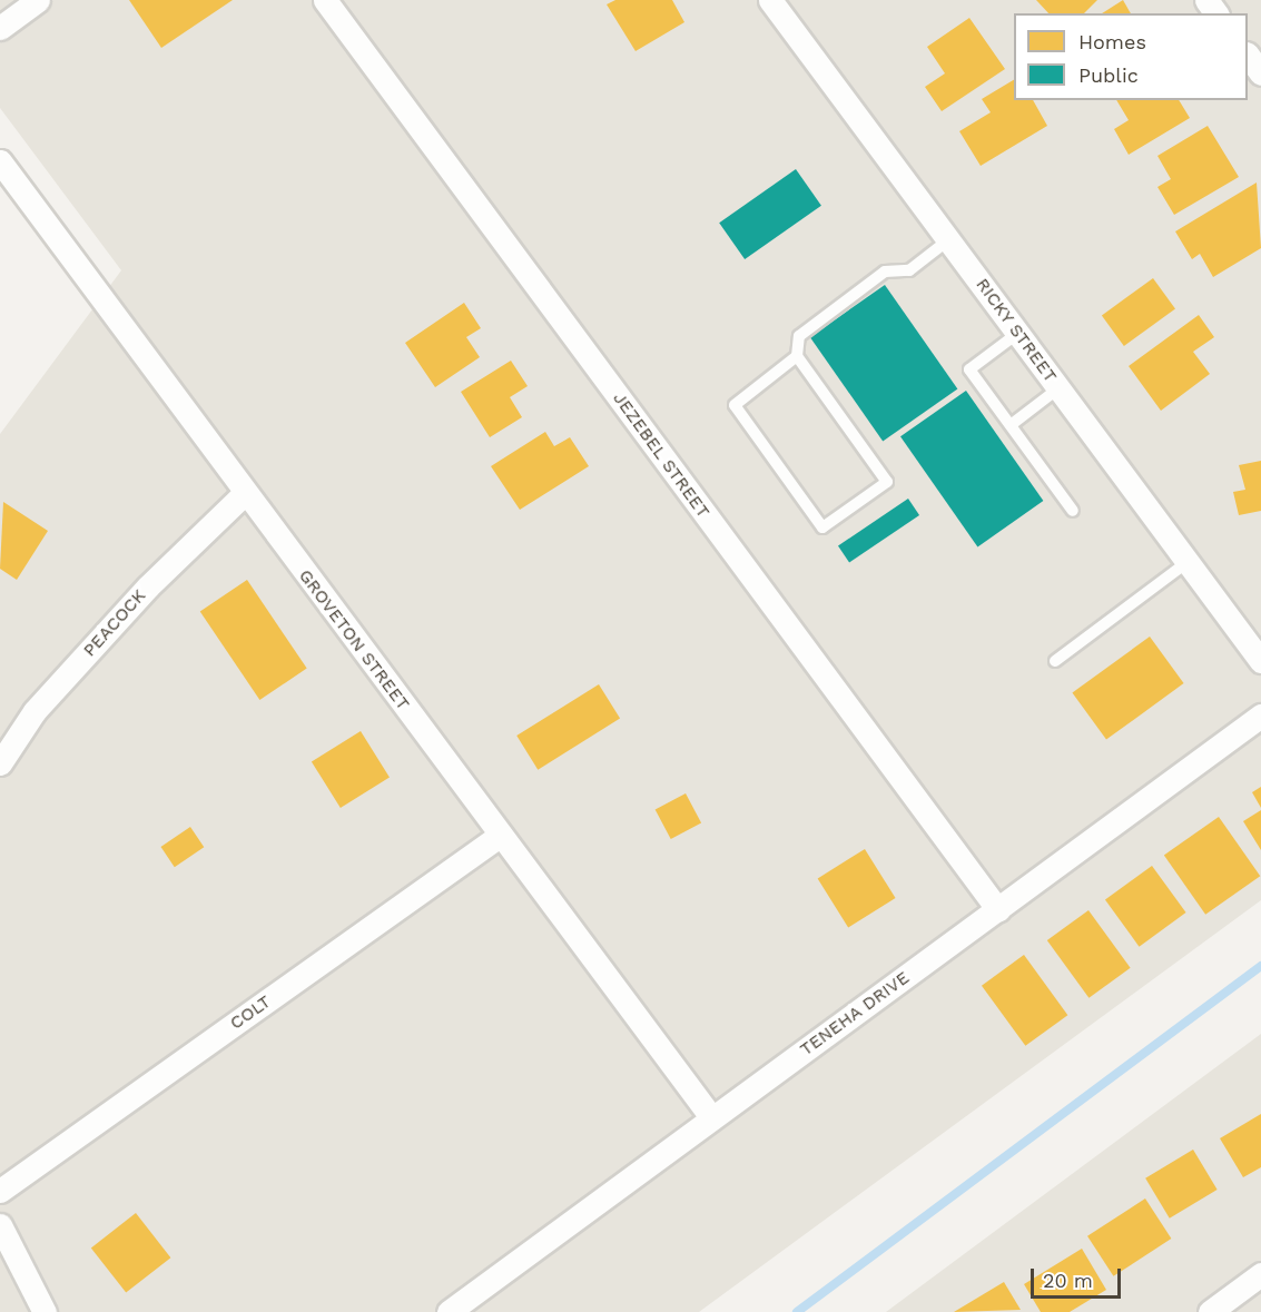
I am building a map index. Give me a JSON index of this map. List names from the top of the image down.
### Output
{
  "streets": {
    "street": [
      "RICKY STREET",
      "JEZEBEL STREET",
      "PEACOCK",
      "GROVETON STREET",
      "COLT",
      "TENEHA DRIVE"
    ]
  },
  "crossings": [
    ["JEZEBEL STREET", "TENEHA DRIVE"],
    ["PEACOCK", "GROVETON STREET"],
    ["GROVETON STREET", "COLT"],
    ["GROVETON STREET", "TENEHA DRIVE"]
  ],
  "legend": ["Homes", "Public"],
  "scale_bar": "20 m"
}
